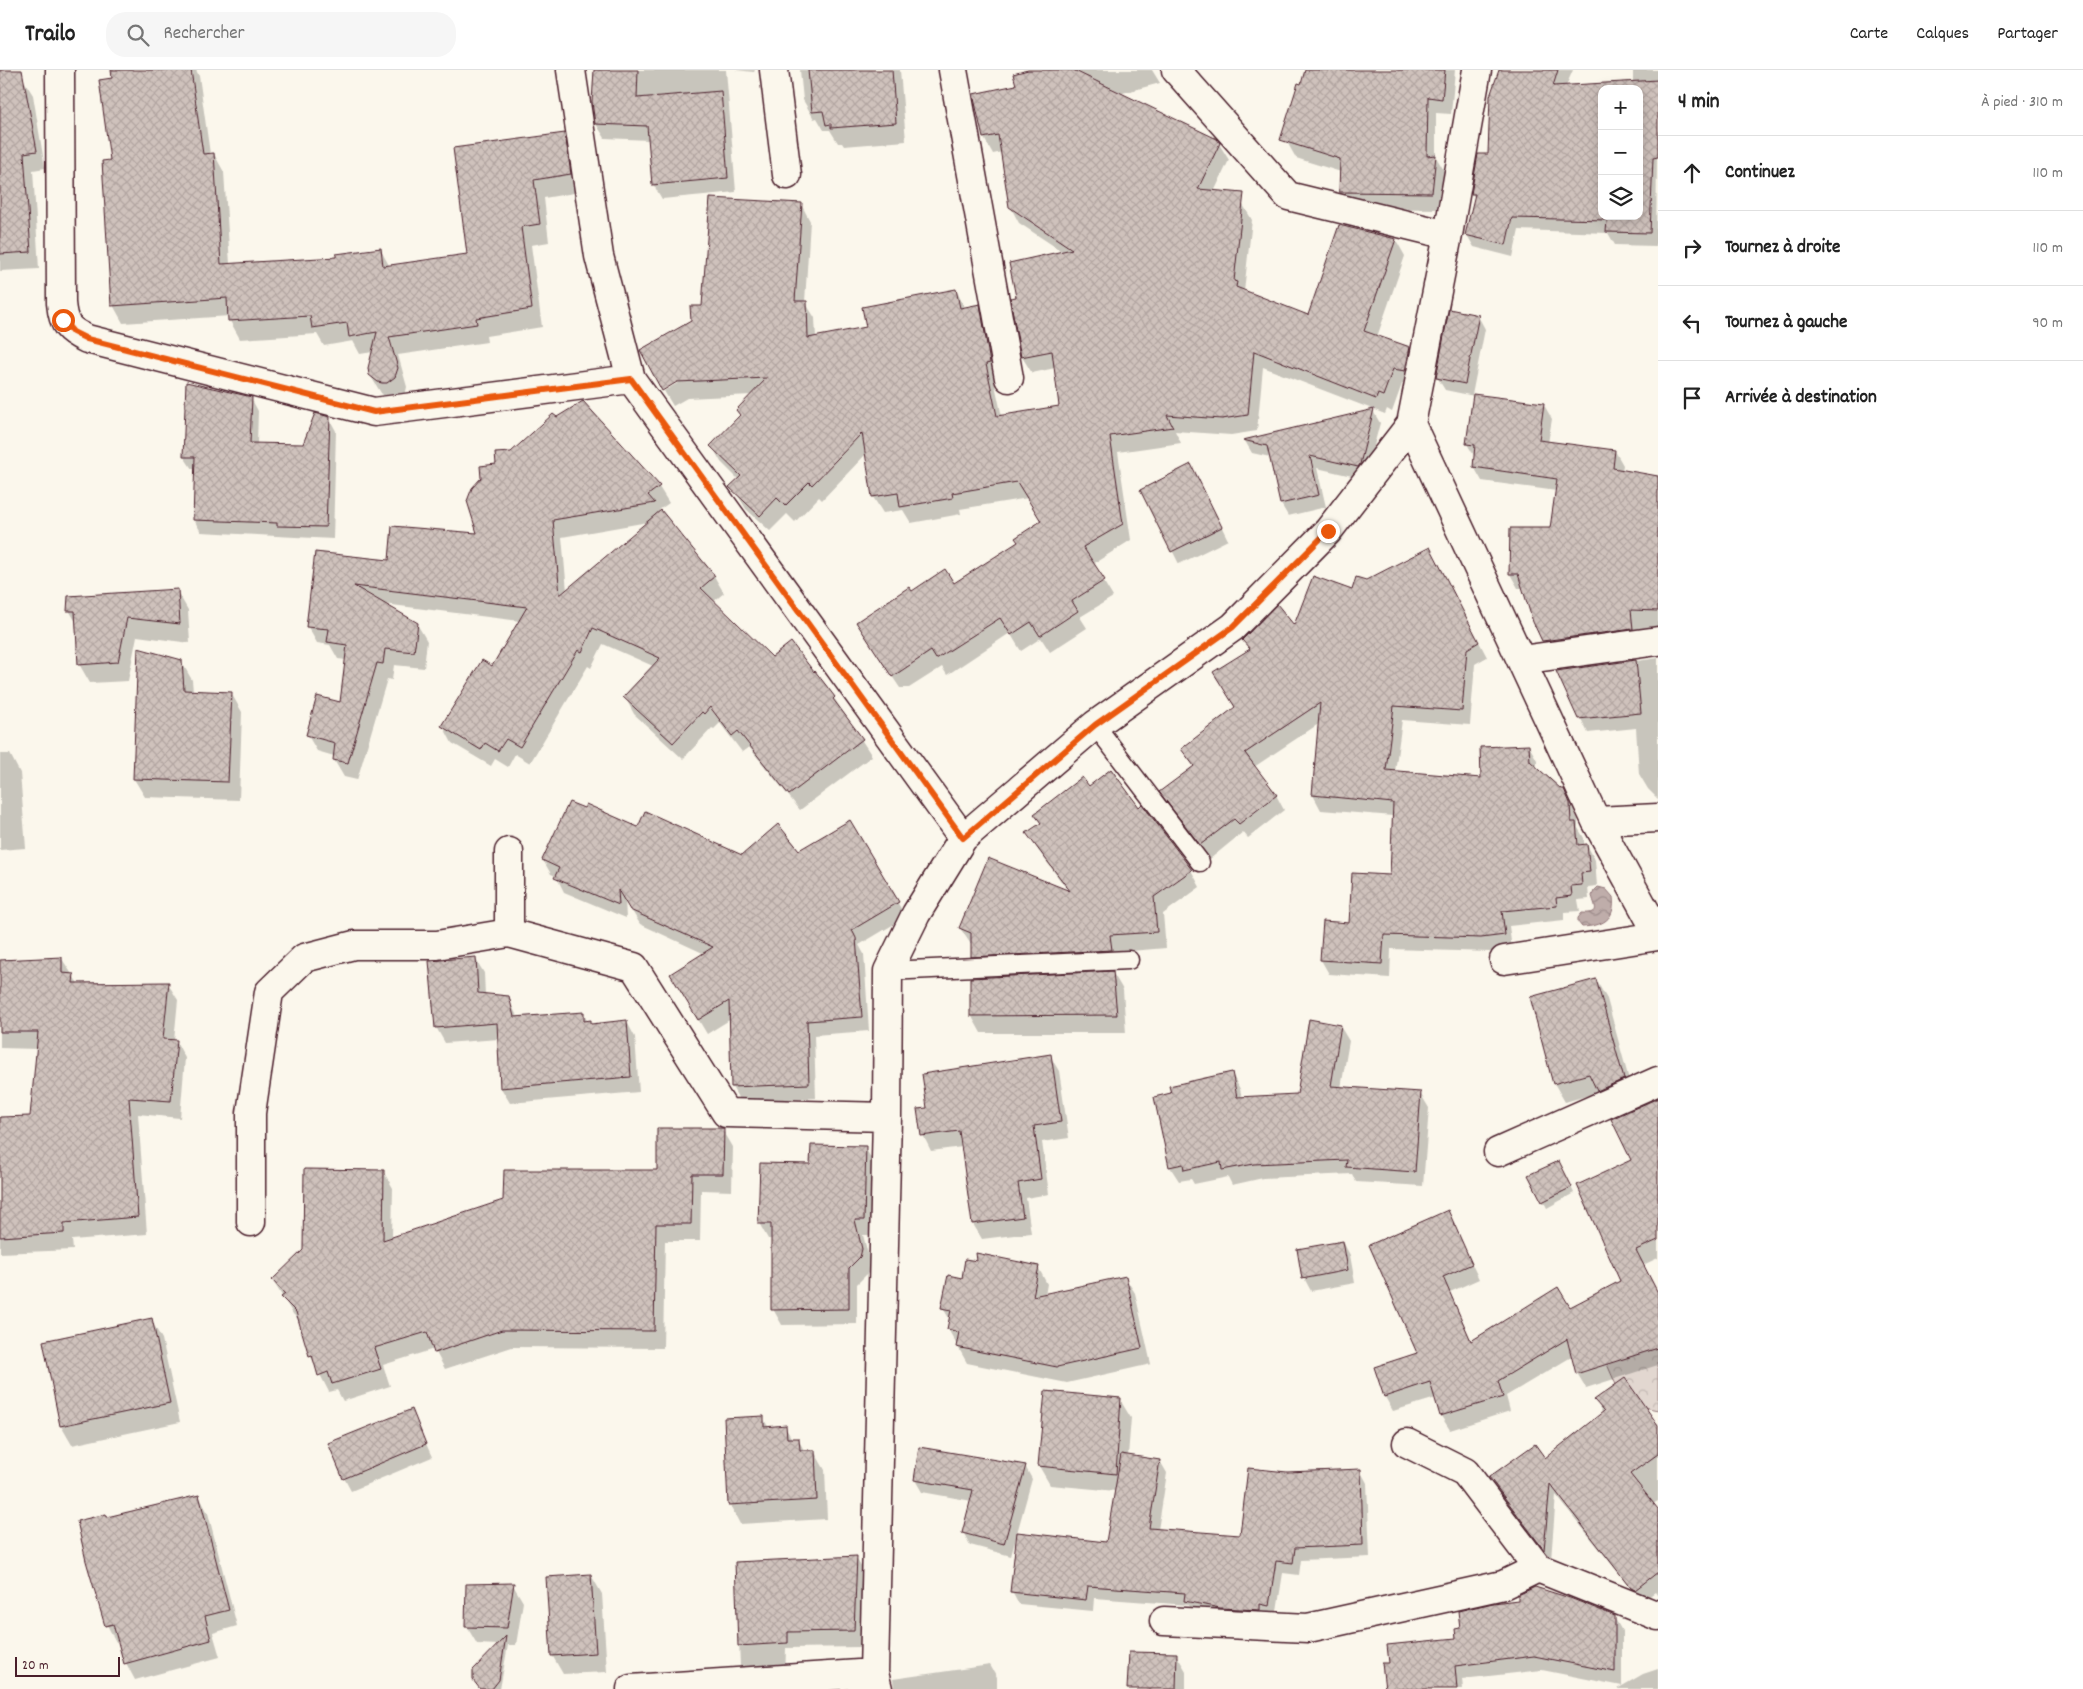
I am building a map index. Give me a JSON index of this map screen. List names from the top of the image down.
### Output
{
  "scale_bar": "20 m",
  "page": {
    "header": "Trailo",
    "search": "Rechercher",
    "nav": ["Carte", "Calques", "Partager"],
    "heading": ["4 min", "À pied · 310 m"],
    "map_buttons": ["+", "−"],
    "list": [
      ["Continuez", "110 m"],
      ["Tournez à droite", "110 m"],
      ["Tournez à gauche", "90 m"],
      "Arrivée à destination"
    ],
    "scale": "20 m"
  }
}
